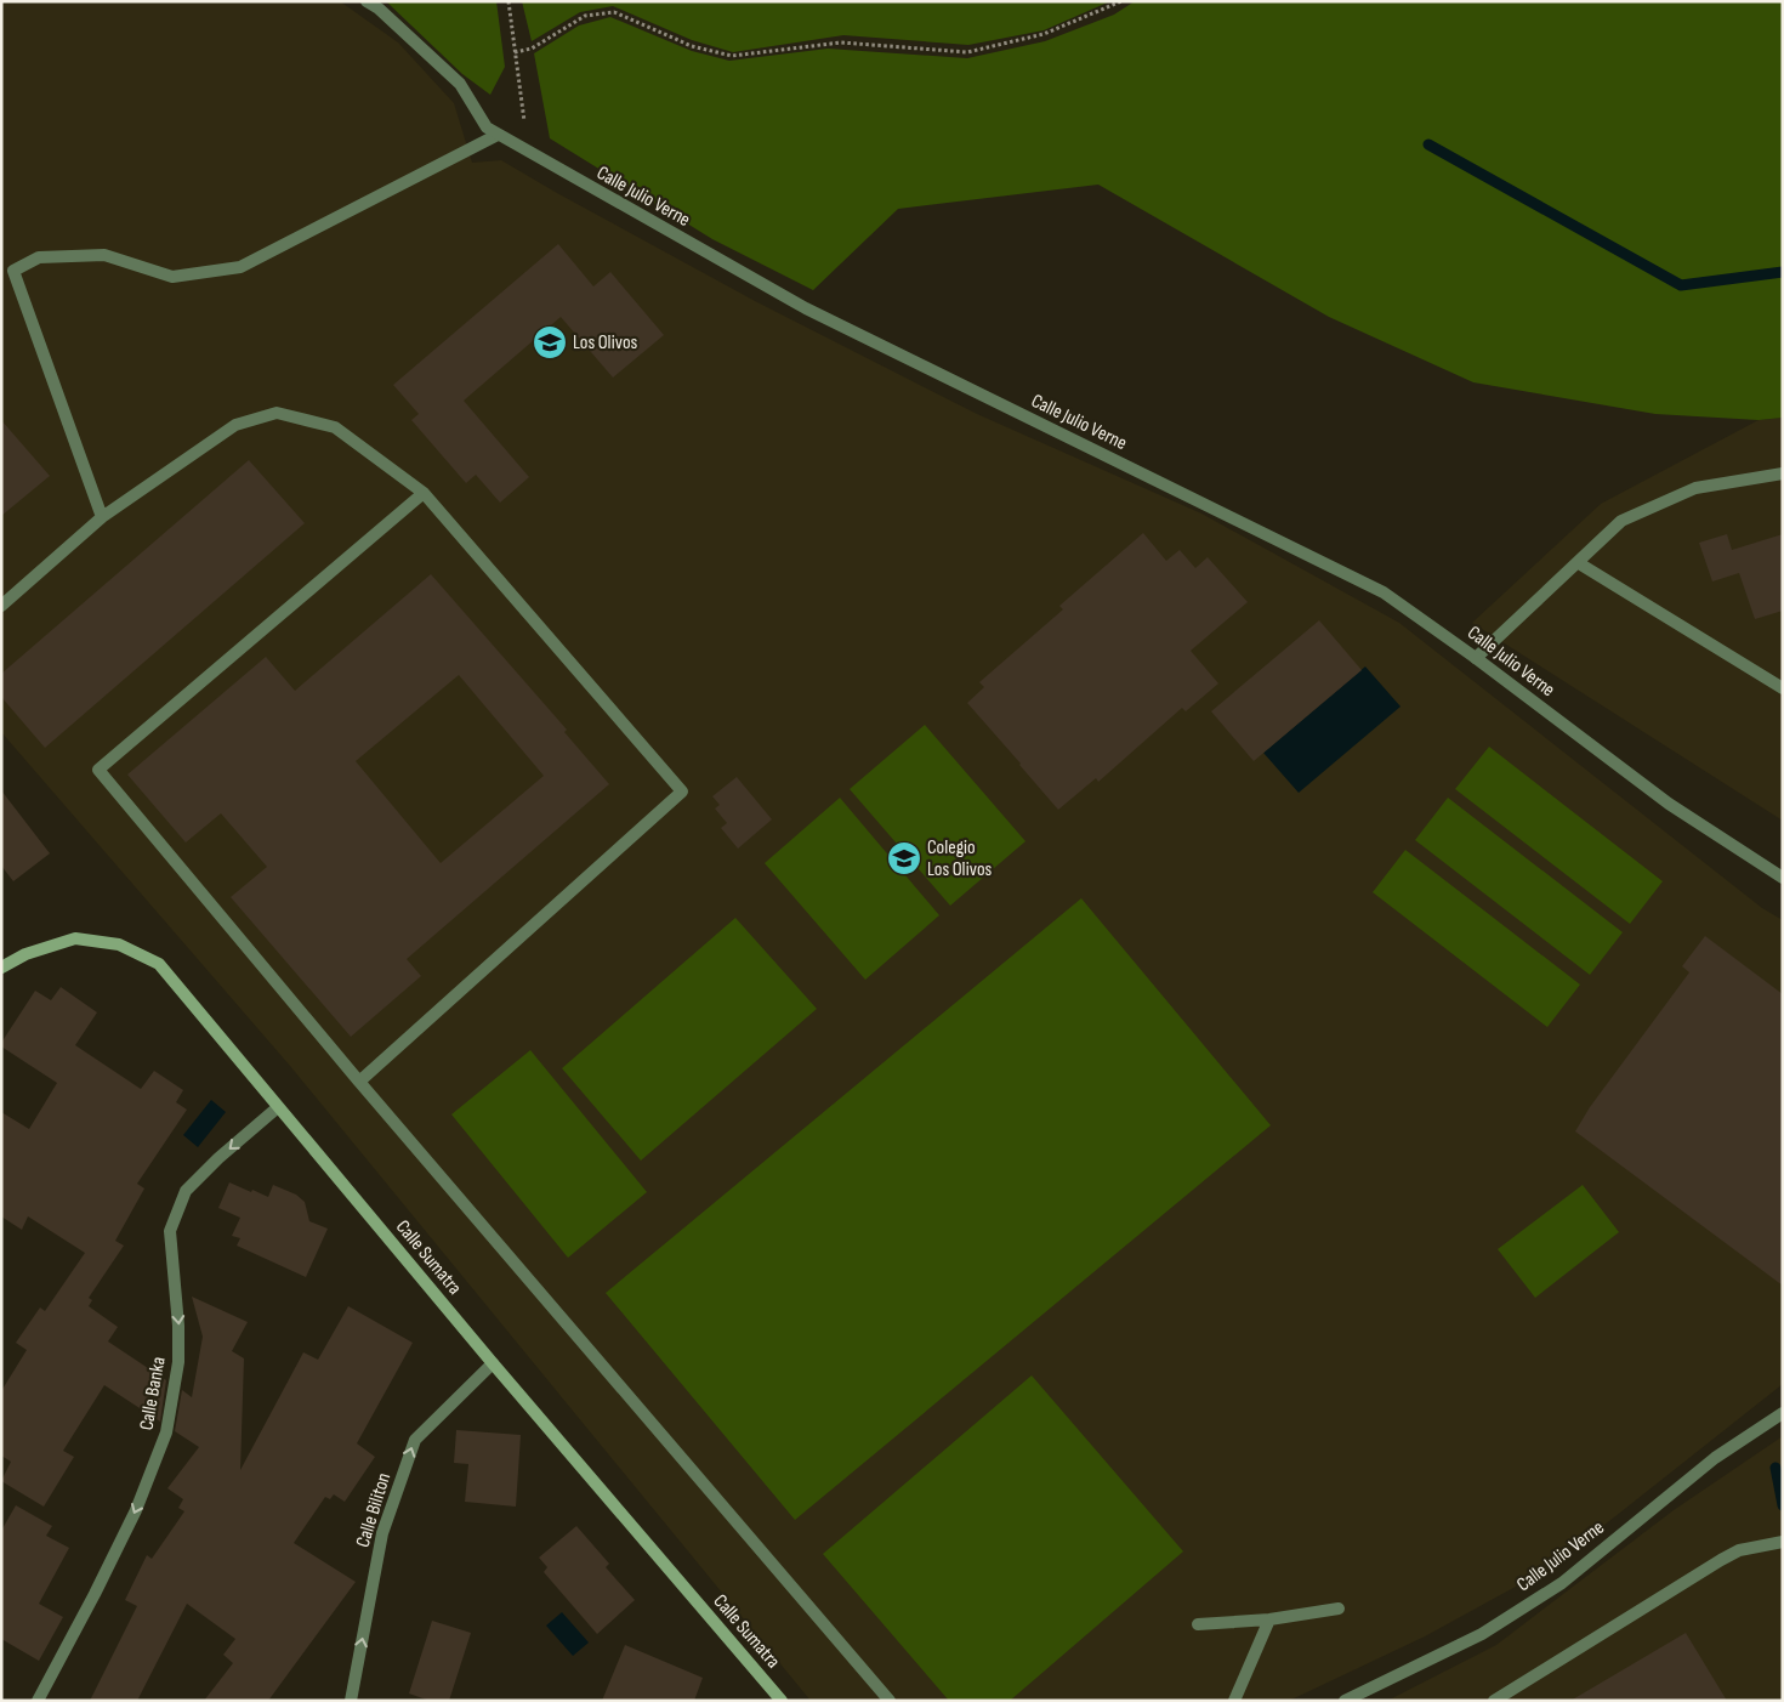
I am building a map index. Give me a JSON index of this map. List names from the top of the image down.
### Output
{
  "streets": {
    "street": [
      "Calle Julio Verne",
      "Calle Sumatra",
      "Calle Banka",
      "Calle Biliton"
    ]
  },
  "crossings": [
    ["Calle Sumatra", "Calle Banka"],
    ["Calle Sumatra", "Calle Biliton"]
  ],
  "one_way": ["Calle Banka", "Calle Biliton"],
  "places": {
    "school or university": ["Los Olivos", "Colegio Los Olivos"]
  }
}
